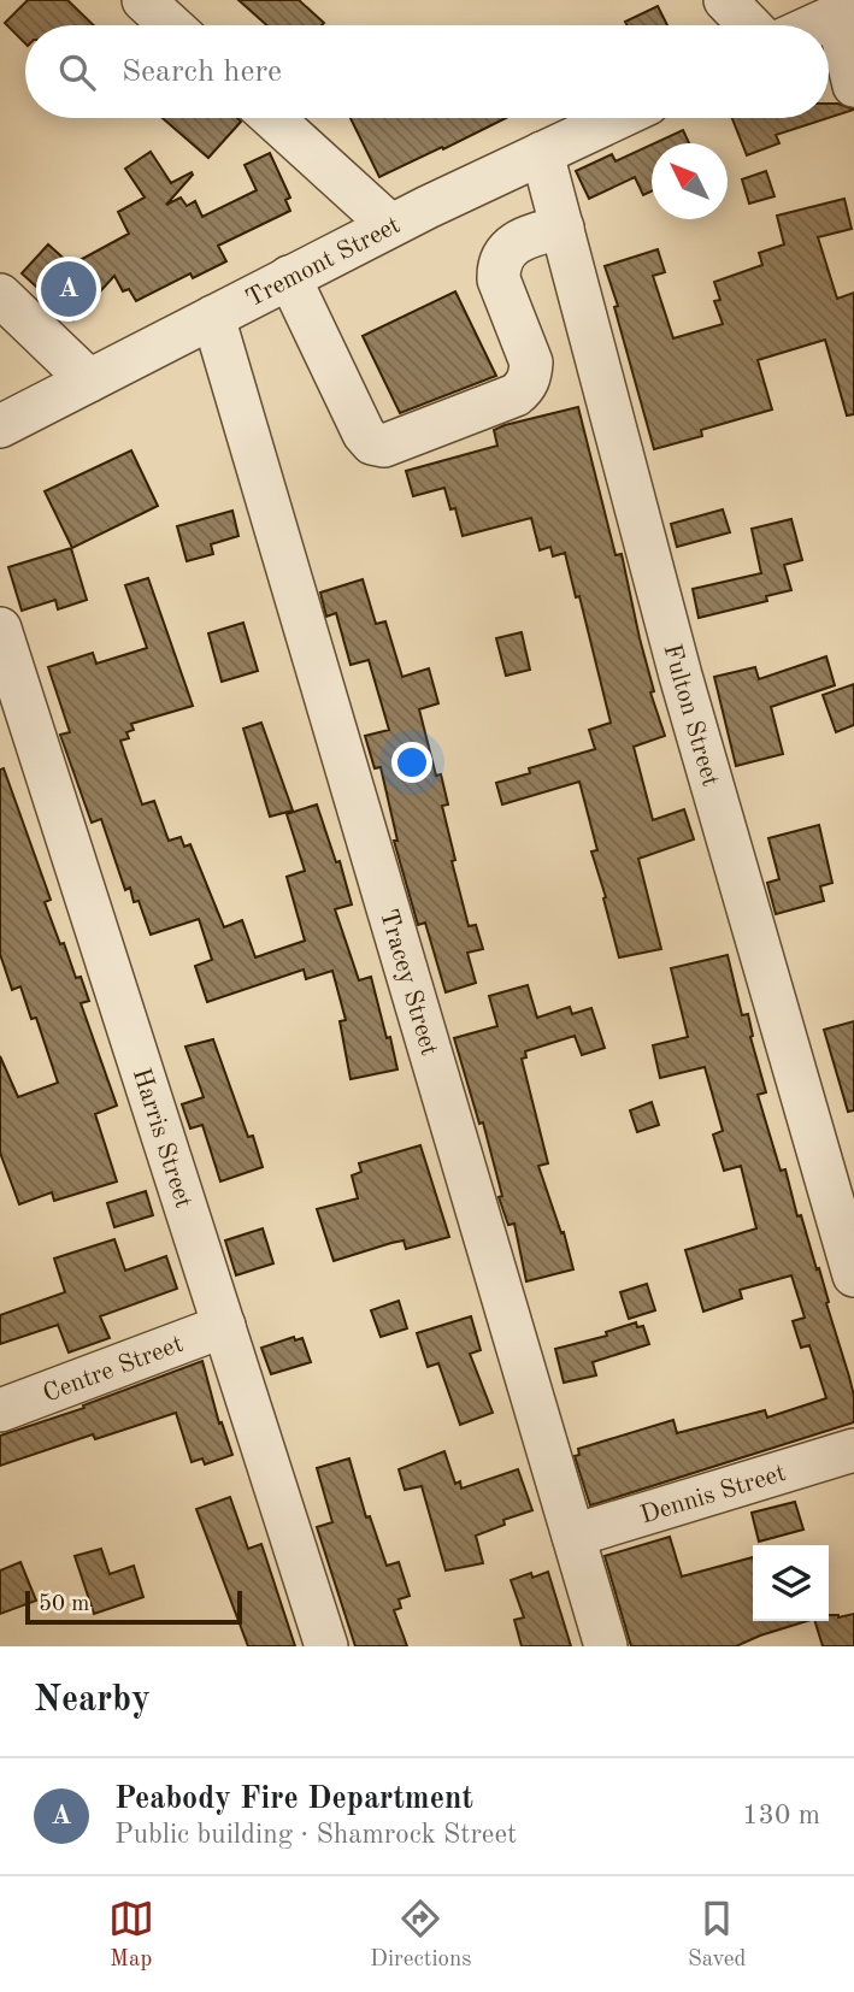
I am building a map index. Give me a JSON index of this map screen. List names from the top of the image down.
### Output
{
  "streets": {
    "street": [
      "Tremont Street",
      "Fulton Street",
      "Tracey Street",
      "Harris Street",
      "Centre Street",
      "Dennis Street"
    ]
  },
  "crossings": [
    ["Tremont Street", "Fulton Street"],
    ["Tremont Street", "Tracey Street"],
    ["Tracey Street", "Dennis Street"],
    ["Harris Street", "Centre Street"]
  ],
  "scale_bar": "50 m",
  "north": "top left",
  "page": {
    "search": "Search here",
    "pins": "A",
    "scale": "50 m",
    "heading": "Nearby",
    "list": [
      {
        "mark": "A",
        "name": "Peabody Fire Department",
        "note": "Public building · Shamrock Street",
        "value": "130 m"
      }
    ],
    "nav": ["Map", "Directions", "Saved"]
  }
}
